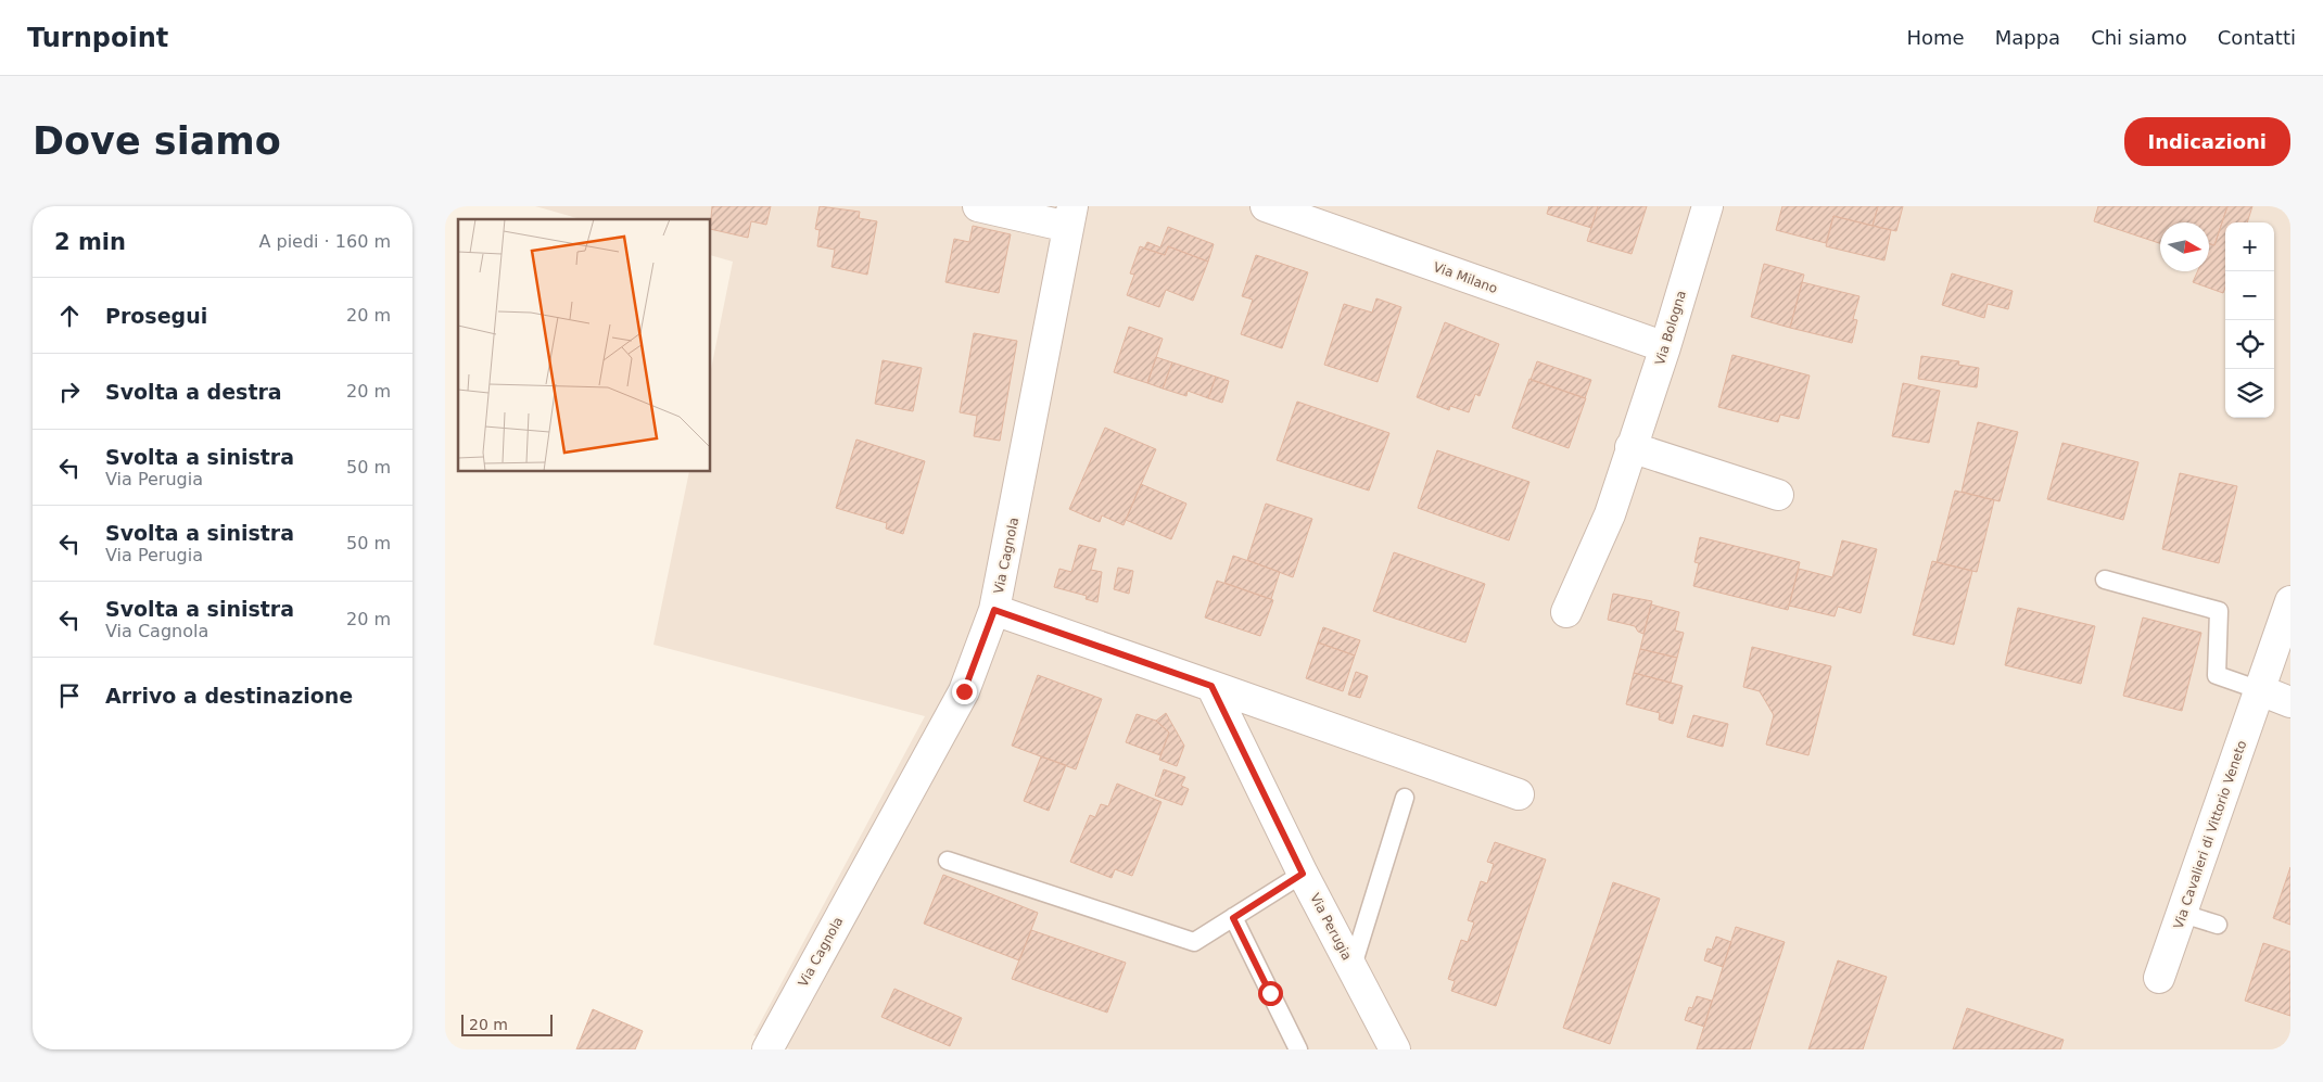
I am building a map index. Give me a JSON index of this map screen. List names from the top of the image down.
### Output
{
  "streets": {
    "street": [
      "Via Milano",
      "Via Bologna",
      "Via Cagnola",
      "Via Cavalieri di Vittorio Veneto",
      "Via Perugia"
    ]
  },
  "crossings": [
    ["Via Milano", "Via Bologna"]
  ],
  "scale_bar": "20 m",
  "north": "right",
  "page": {
    "header": "Turnpoint",
    "nav": [
      "Home",
      "Mappa",
      "Chi siamo",
      "Contatti"
    ],
    "buttons": "Indicazioni",
    "title": "Dove siamo",
    "heading": ["2 min", "A piedi · 160 m"],
    "map_buttons": ["+", "−"],
    "list": [
      ["Prosegui", "20 m"],
      ["Svolta a destra", "20 m"],
      ["Svolta a sinistra", "Via Perugia", "50 m"],
      ["Svolta a sinistra", "Via Perugia", "50 m"],
      ["Svolta a sinistra", "Via Cagnola", "20 m"],
      "Arrivo a destinazione"
    ],
    "scale": "20 m"
  }
}
